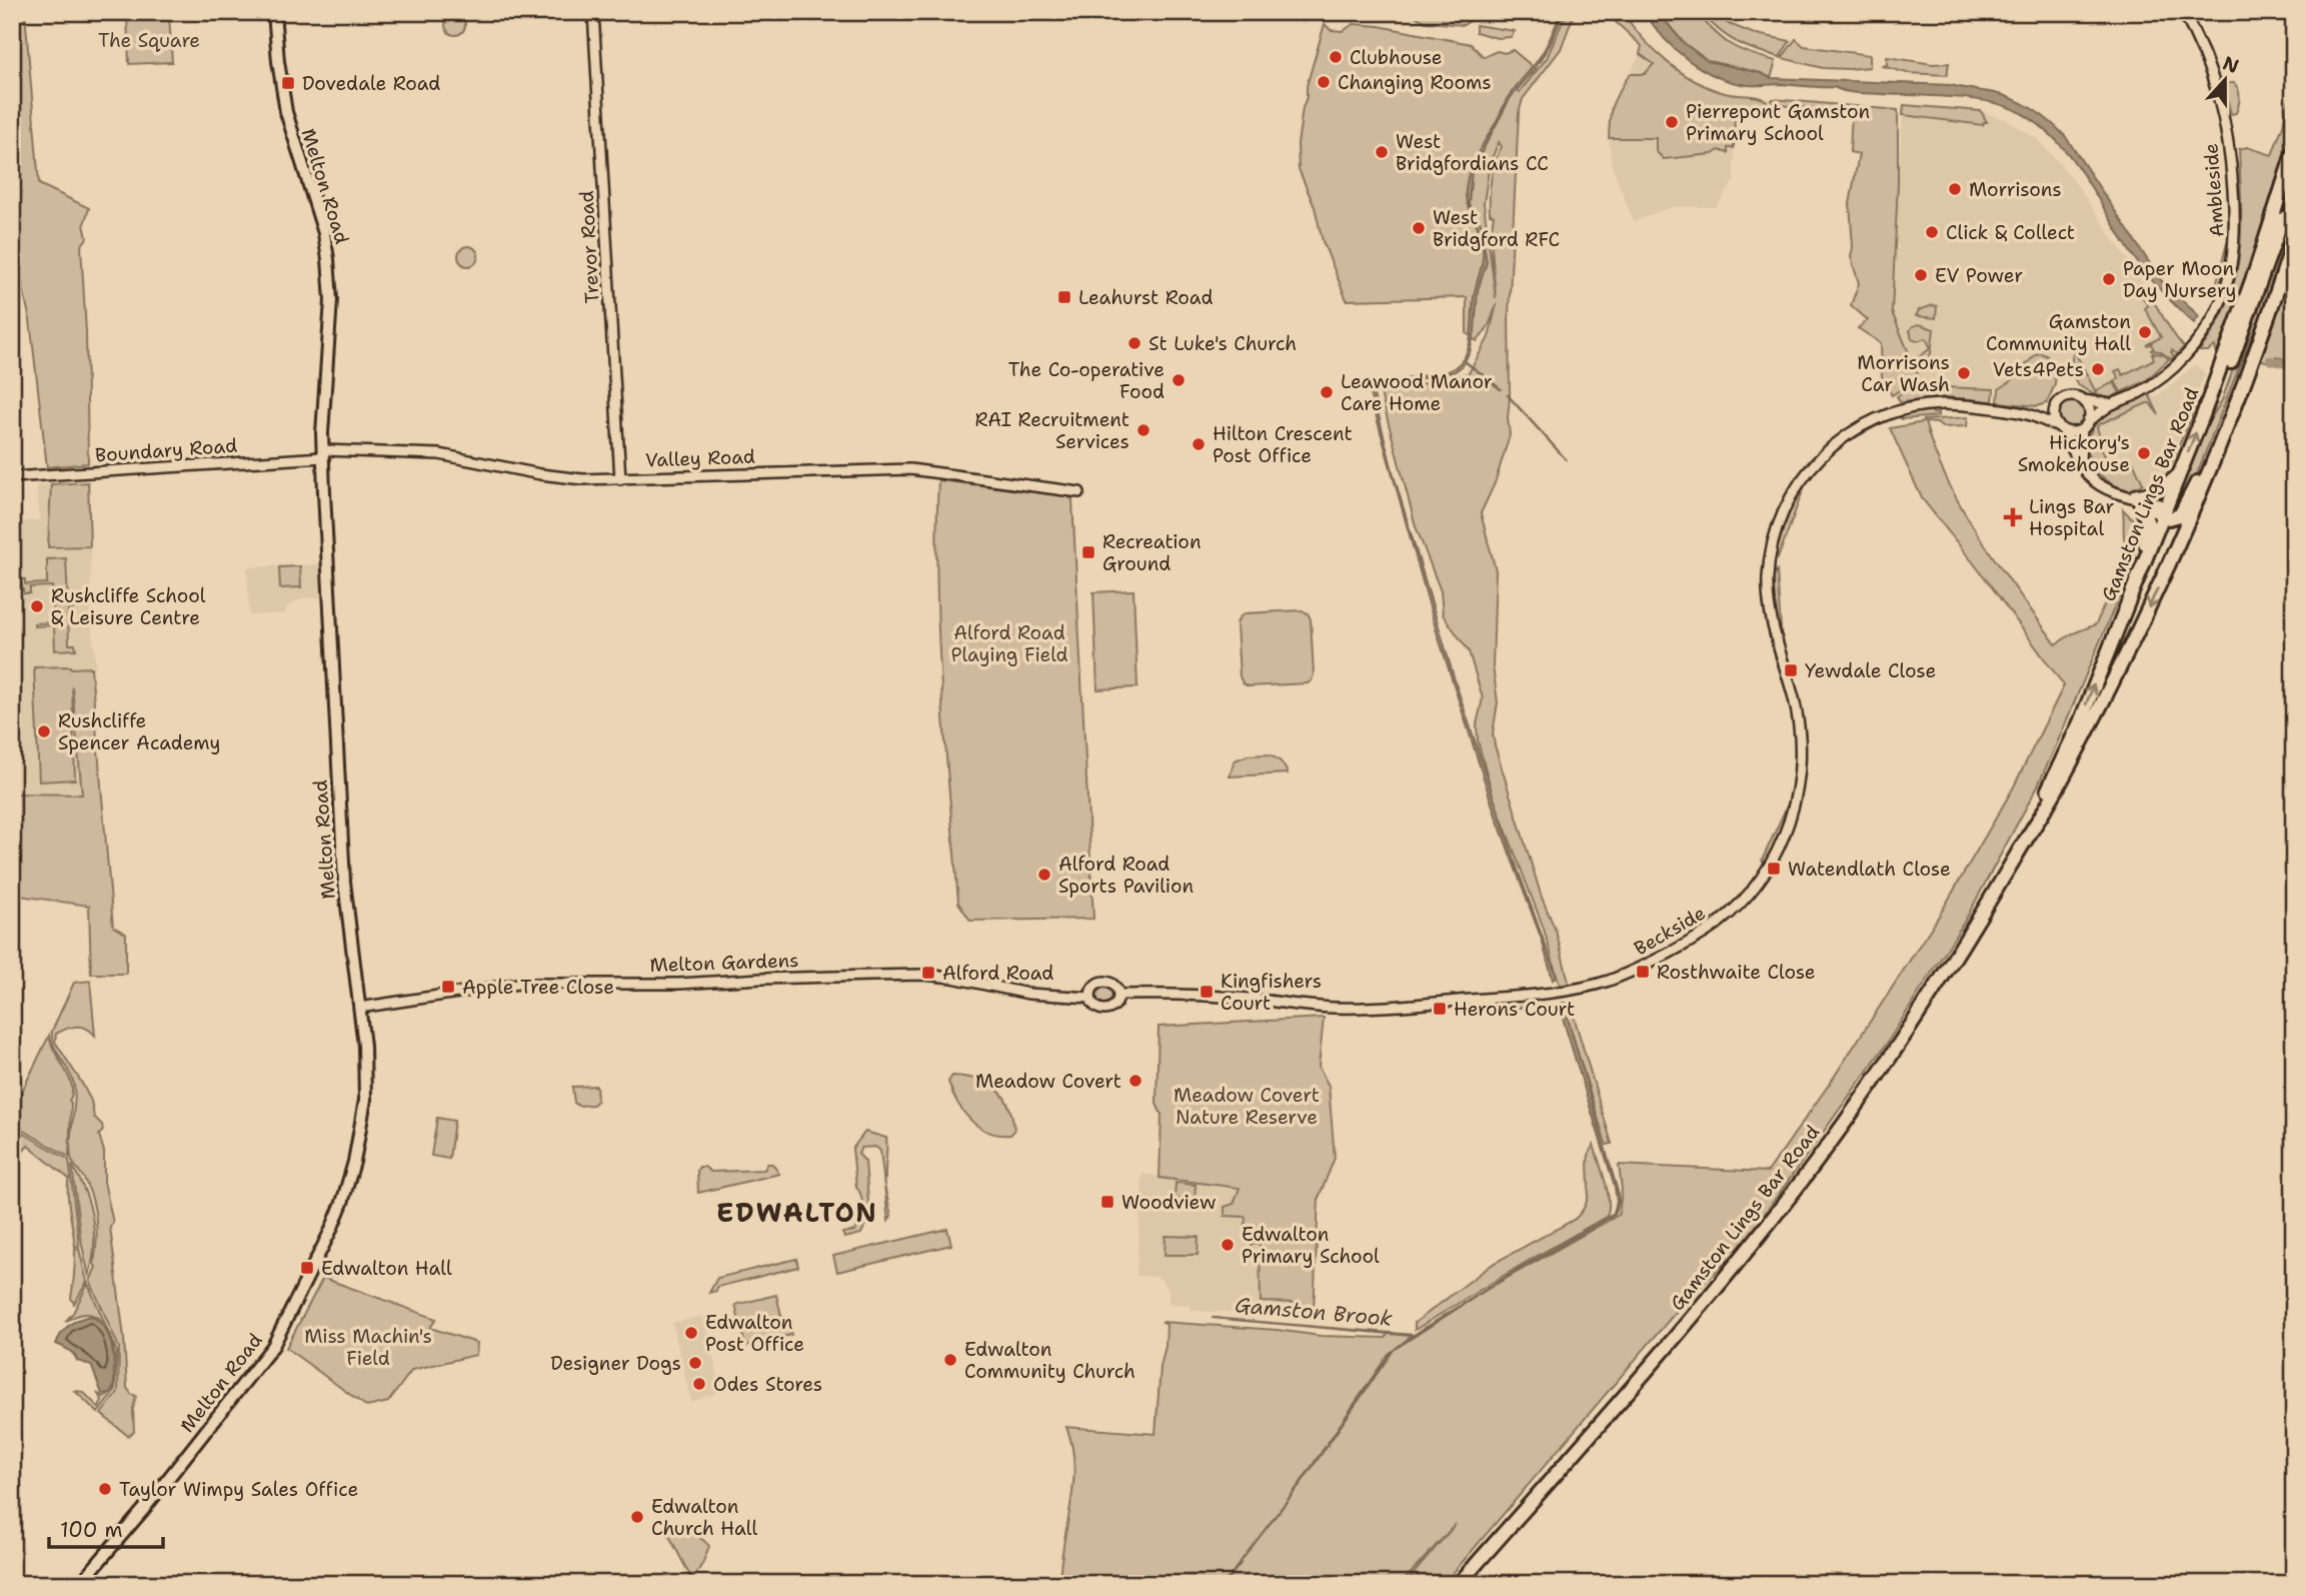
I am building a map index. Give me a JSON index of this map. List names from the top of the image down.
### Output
{
  "streets": {
    "highway": ["Gamston Lings Bar Road"],
    "main road": ["Melton Road"],
    "street": [
      "Ambleside",
      "Trevor Road",
      "Boundary Road",
      "Valley Road",
      "Beckside",
      "Melton Gardens"
    ]
  },
  "crossings": [
    ["Melton Road", "Boundary Road"],
    ["Melton Road", "Valley Road"],
    ["Melton Road", "Melton Gardens"],
    ["Ambleside", "Beckside"],
    ["Trevor Road", "Valley Road"],
    ["Boundary Road", "Valley Road"],
    ["Beckside", "Melton Gardens"]
  ],
  "districts": ["EDWALTON"],
  "water": ["Gamston Brook"],
  "parks": [
    "The Square",
    "Alford Road Playing Field",
    "Meadow Covert Nature Reserve",
    "Miss Machin's Field"
  ],
  "places": {
    "other": [
      "Clubhouse",
      "Changing Rooms",
      "Pierrepont Gamston Primary School",
      "West Bridgfordians CC",
      "Morrisons",
      "West Bridgford RFC",
      "Click & Collect",
      "EV Power",
      "Paper Moon Day Nursery",
      "Gamston Community Hall",
      "St Luke's Church",
      "Vets4Pets",
      "Morrisons Car Wash",
      "The Co-operative Food",
      "Leawood Manor Care Home",
      "RAI Recruitment Services",
      "Hilton Crescent Post Office",
      "Hickory's Smokehouse",
      "Rushcliffe School & Leisure Centre",
      "Rushcliffe Spencer Academy",
      "Alford Road Sports Pavilion",
      "Meadow Covert",
      "Edwalton Primary School",
      "Edwalton Post Office",
      "Edwalton Community Church",
      "Designer Dogs",
      "Odes Stores",
      "Taylor Wimpy Sales Office",
      "Edwalton Church Hall"
    ],
    "transit": [
      "Dovedale Road",
      "Leahurst Road",
      "Recreation Ground",
      "Yewdale Close",
      "Watendlath Close",
      "Rosthwaite Close",
      "Alford Road",
      "Apple Tree Close",
      "Kingfishers Court",
      "Herons Court",
      "Woodview",
      "Edwalton Hall"
    ],
    "health": ["Lings Bar Hospital"]
  },
  "scale_bar": "100 m",
  "north": "top"
}
